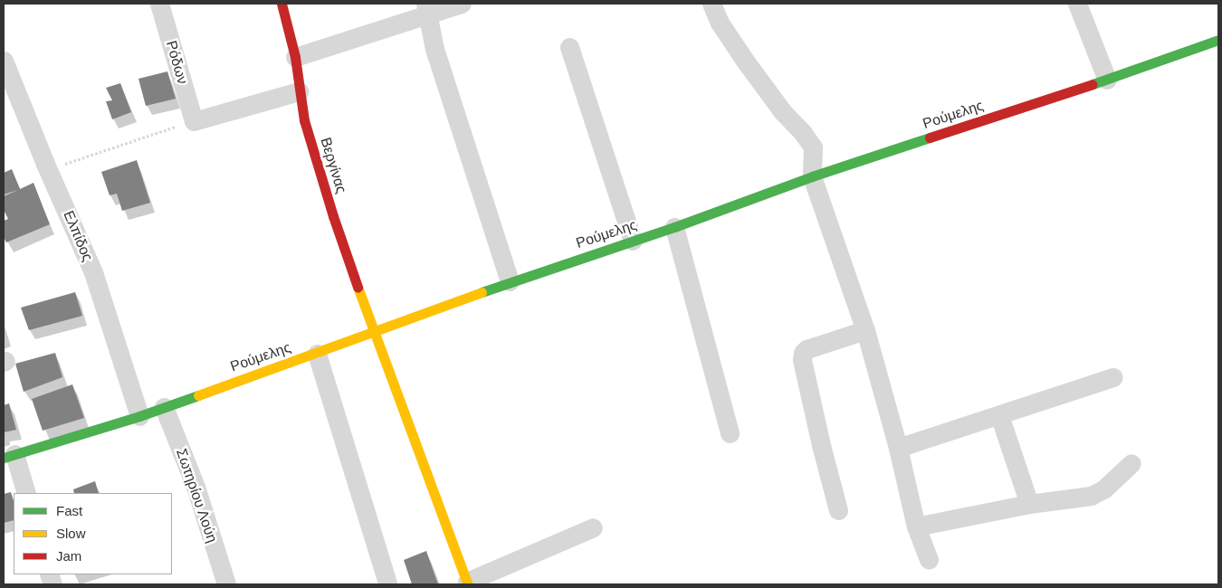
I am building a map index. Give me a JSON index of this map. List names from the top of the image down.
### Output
{
  "streets": {
    "street": [
      "Ρόδων",
      "Ρούμελης",
      "Βεργίνας",
      "Ελπίδος",
      "Σωτηρίου Λούη"
    ]
  },
  "crossings": [
    ["Ρούμελης", "Βεργίνας"],
    ["Ρούμελης", "Ελπίδος"],
    ["Ρούμελης", "Σωτηρίου Λούη"]
  ],
  "legend": ["Fast", "Slow", "Jam"]
}
